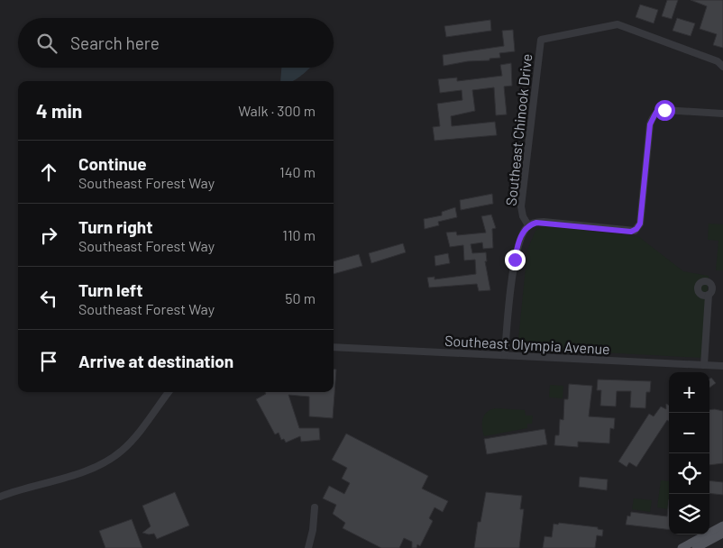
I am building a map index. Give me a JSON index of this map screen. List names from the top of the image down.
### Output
{
  "streets": {
    "street": ["Southeast Chinook Drive", "Southeast Olympia Avenue"]
  },
  "page": {
    "search": "Search here",
    "heading": ["4 min", "Walk · 300 m"],
    "list": [
      ["Continue", "Southeast Forest Way", "140 m"],
      ["Turn right", "Southeast Forest Way", "110 m"],
      ["Turn left", "Southeast Forest Way", "50 m"],
      "Arrive at destination"
    ],
    "map_buttons": ["+", "−"]
  }
}
